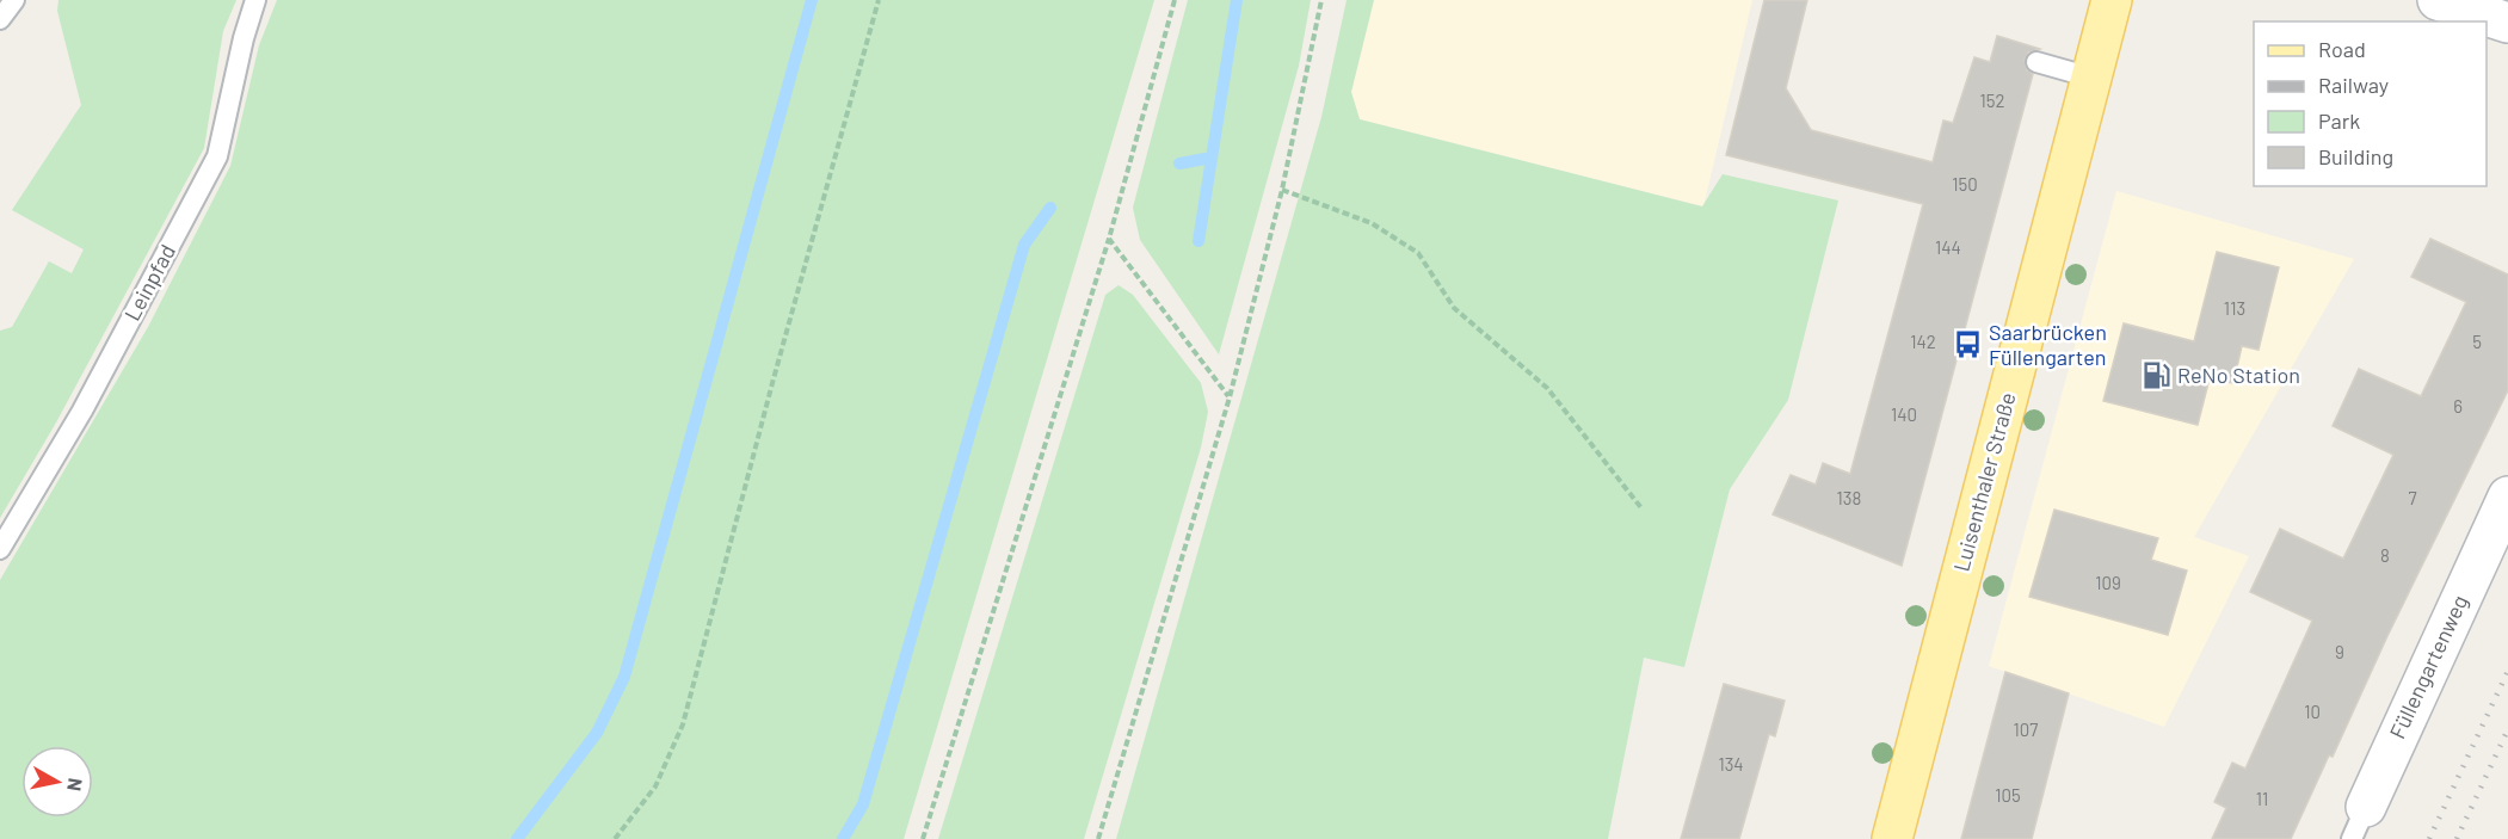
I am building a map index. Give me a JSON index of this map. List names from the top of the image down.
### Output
{
  "streets": {
    "main road": ["Luisenthaler Straße"],
    "street": ["Füllengartenweg"],
    "lane": ["Leinpfad"]
  },
  "places": {
    "bus stop": ["Saarbrücken Füllengarten"],
    "fuel station": ["ReNo Station"]
  },
  "house_numbers": [
    "152",
    "150",
    "144",
    "113",
    "142",
    "5",
    "6",
    "140",
    "138",
    "7",
    "8",
    "109",
    "9",
    "10",
    "107",
    "134",
    "105",
    "11"
  ],
  "legend": [
    "Road",
    "Railway",
    "Park",
    "Building"
  ],
  "north": "right"
}
